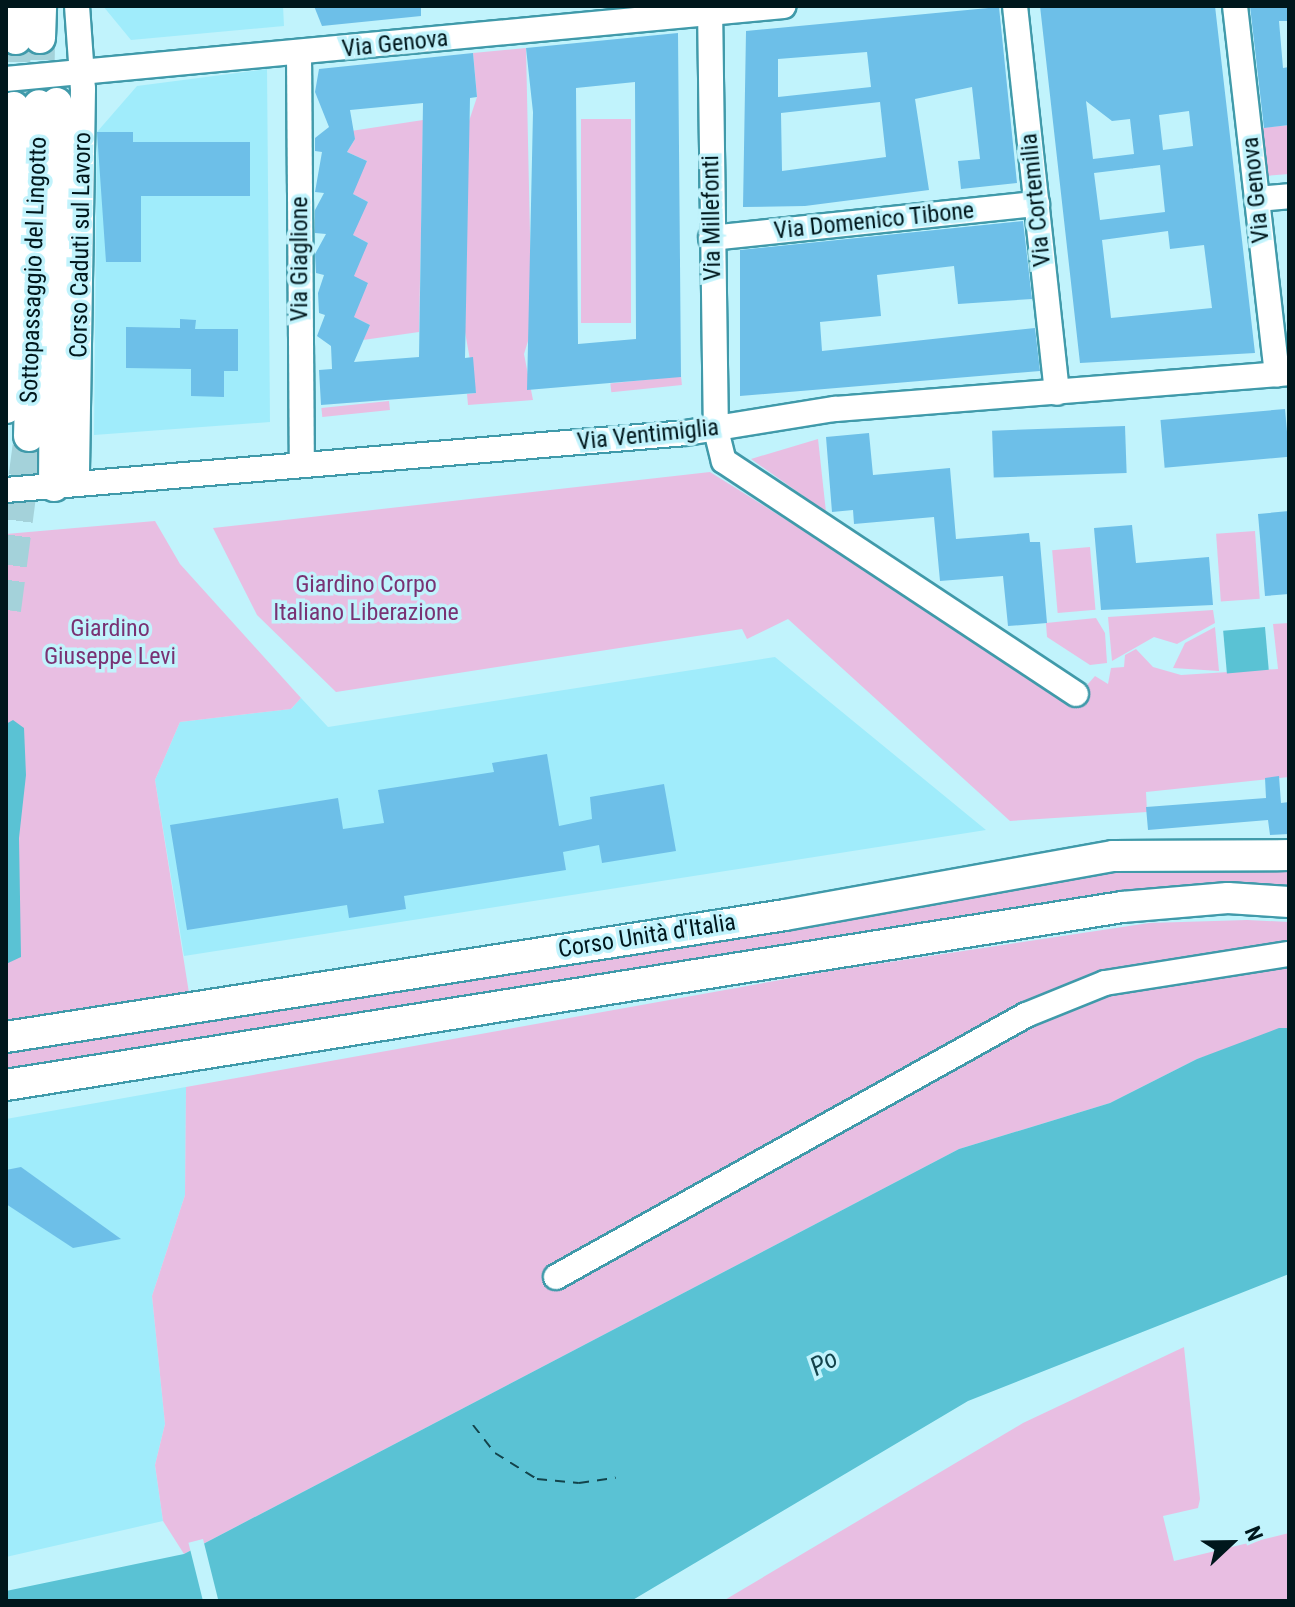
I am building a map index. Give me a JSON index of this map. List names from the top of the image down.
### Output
{
  "streets": {
    "main road": ["Sottopassaggio del Lingotto", "Corso Unità d'Italia"],
    "street": [
      "Via Genova",
      "Via Cortemilia",
      "Via Millefonti",
      "Via Domenico Tibone",
      "Corso Caduti sul Lavoro",
      "Via Giaglione",
      "Via Ventimiglia"
    ]
  },
  "crossings": [
    ["Via Genova", "Via Millefonti"],
    ["Via Genova", "Corso Caduti sul Lavoro"],
    ["Via Genova", "Via Giaglione"],
    ["Via Genova", "Sottopassaggio del Lingotto"],
    ["Via Genova", "Via Ventimiglia"],
    ["Via Cortemilia", "Via Domenico Tibone"],
    ["Via Cortemilia", "Via Ventimiglia"],
    ["Via Millefonti", "Via Domenico Tibone"],
    ["Via Millefonti", "Via Ventimiglia"],
    ["Corso Caduti sul Lavoro", "Via Ventimiglia"],
    ["Via Giaglione", "Via Ventimiglia"]
  ],
  "water": ["Po"],
  "parks": ["Giardino Corpo Italiano Liberazione", "Giardino Giuseppe Levi"],
  "north": "right"
}
